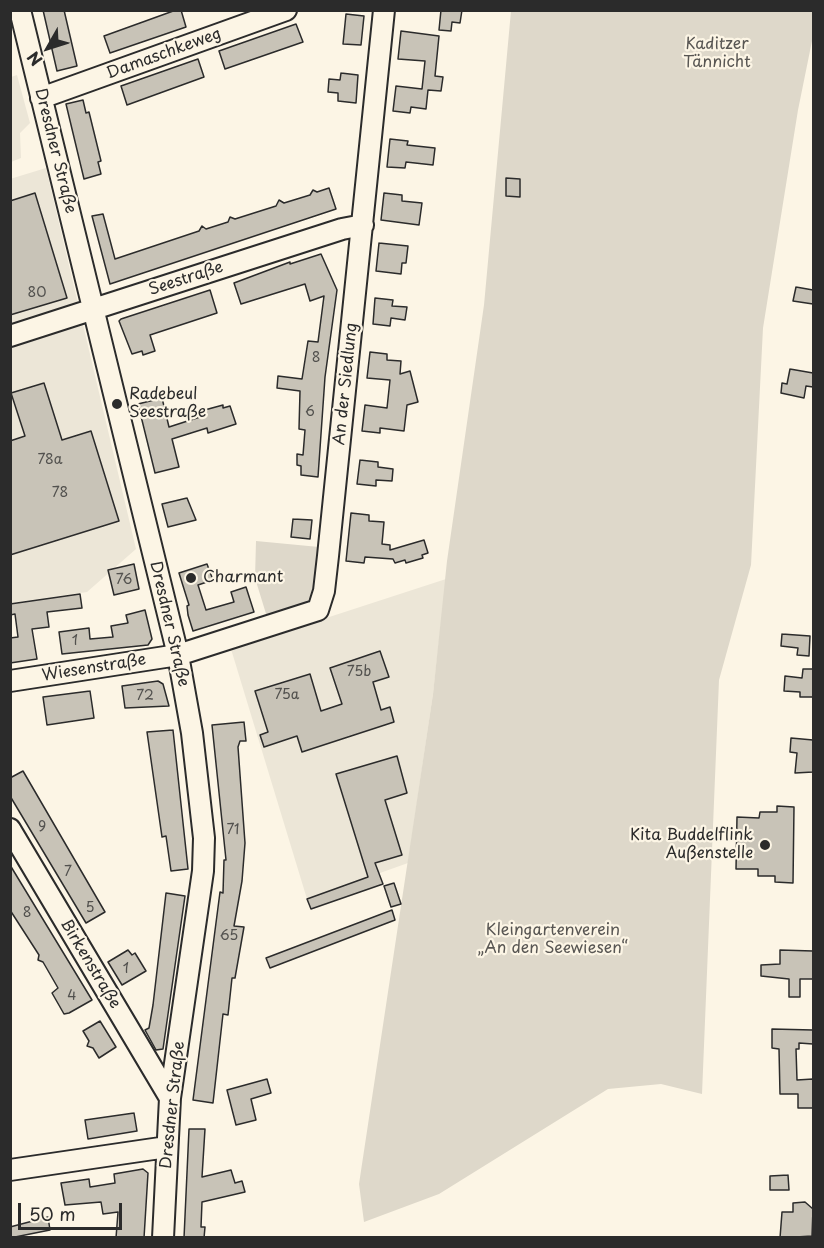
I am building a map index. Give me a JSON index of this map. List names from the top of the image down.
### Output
{
  "streets": {
    "street": [
      "Damaschkeweg",
      "Dresdner Straße",
      "Seestraße",
      "An der Siedlung",
      "Wiesenstraße",
      "Birkenstraße"
    ]
  },
  "crossings": [
    ["Damaschkeweg", "Dresdner Straße"],
    ["Dresdner Straße", "Seestraße"],
    ["Dresdner Straße", "An der Siedlung"],
    ["Dresdner Straße", "Wiesenstraße"],
    ["Dresdner Straße", "Birkenstraße"],
    ["Seestraße", "An der Siedlung"],
    ["An der Siedlung", "Wiesenstraße"]
  ],
  "parks": ["Kaditzer Tännicht", "Kleingartenverein „An den Seewiesen“"],
  "places": ["Radebeul Seestraße", "Charmant", "Kita Buddelflink Außenstelle"],
  "house_numbers": [
    "80",
    "8",
    "6",
    "78a",
    "78",
    "76",
    "1",
    "75b",
    "75a",
    "72",
    "9",
    "71",
    "7",
    "5",
    "8",
    "65",
    "1",
    "4"
  ],
  "scale_bar": "50 m",
  "north": "bottom left"
}
